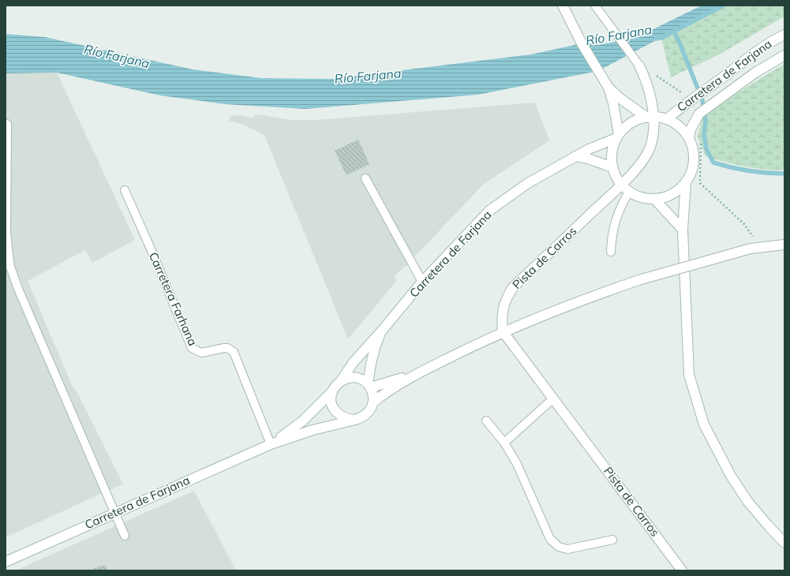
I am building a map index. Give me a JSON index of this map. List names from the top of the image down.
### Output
{
  "streets": {
    "main road": ["Carretera de Farjana", "Pista de Carros"],
    "lane": ["Carretera Farhana"]
  },
  "crossings": [
    ["Carretera de Farjana", "Carretera Farhana"]
  ],
  "water": ["Río Farjana"]
}
